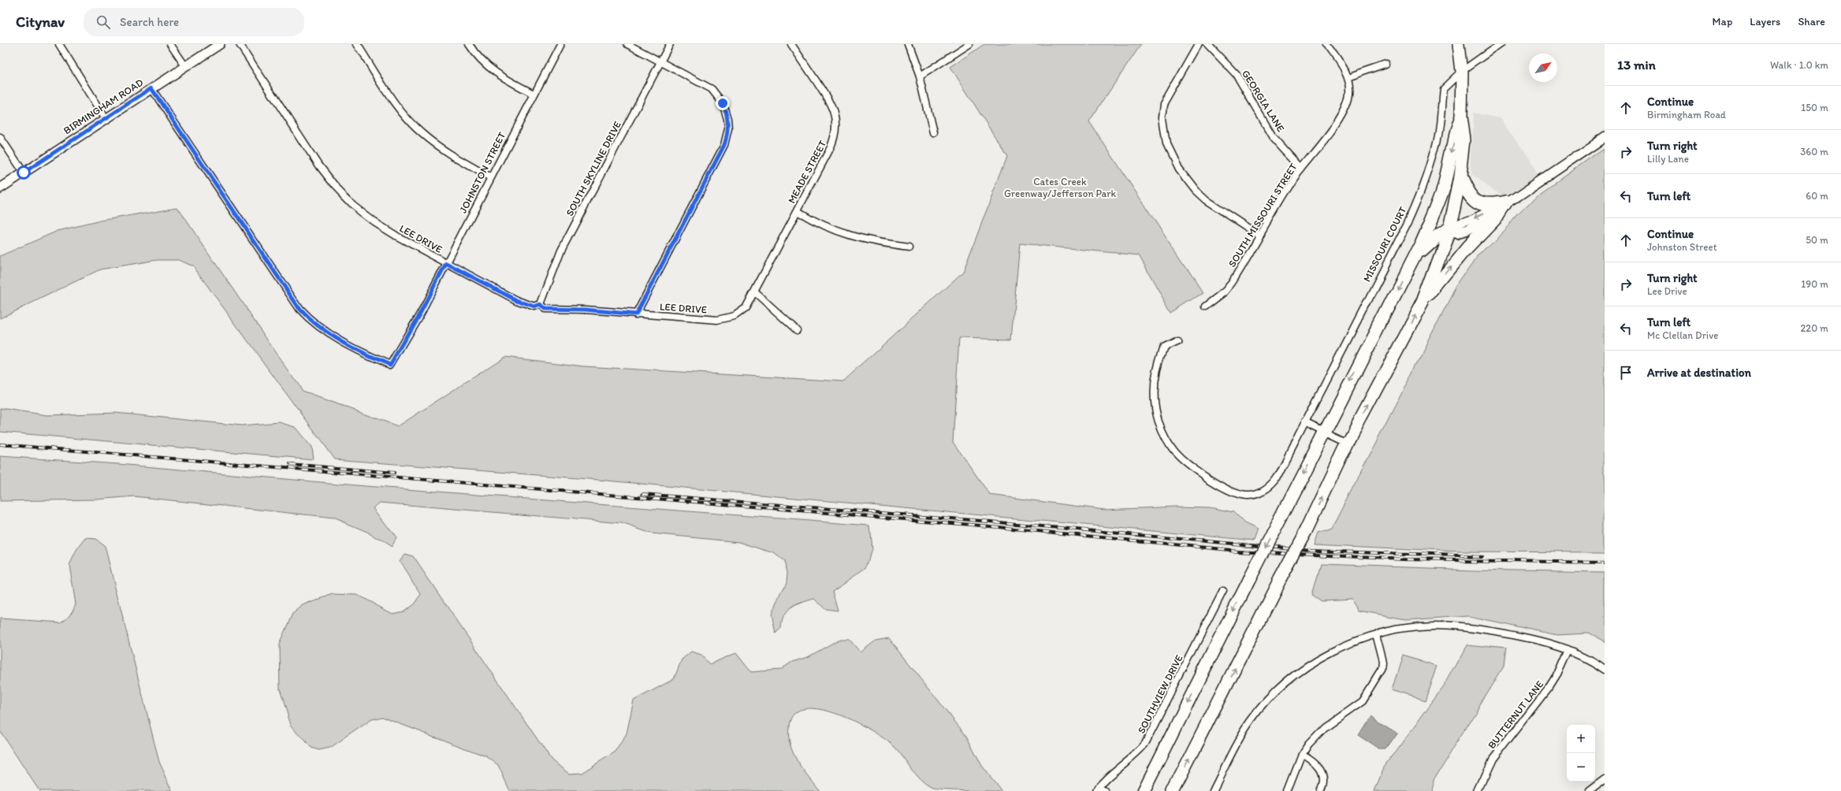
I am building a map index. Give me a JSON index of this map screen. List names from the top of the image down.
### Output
{
  "streets": {
    "street": [
      "GEORGIA LANE",
      "BIRMINGHAM ROAD",
      "SOUTH SKYLINE DRIVE",
      "MEADE STREET",
      "JOHNSTON STREET",
      "SOUTH MISSOURI STREET",
      "LEE DRIVE",
      "MISSOURI COURT",
      "SOUTHVIEW DRIVE",
      "BUTTERNUT LANE"
    ]
  },
  "crossings": [
    ["GEORGIA LANE", "SOUTH MISSOURI STREET"],
    ["BIRMINGHAM ROAD", "JOHNSTON STREET"],
    ["SOUTH SKYLINE DRIVE", "LEE DRIVE"],
    ["MEADE STREET", "LEE DRIVE"],
    ["JOHNSTON STREET", "LEE DRIVE"]
  ],
  "parks": ["Cates Creek Greenway/Jefferson Park"],
  "north": "top right",
  "page": {
    "header": "Citynav",
    "search": "Search here",
    "nav": ["Map", "Layers", "Share"],
    "heading": ["13 min", "Walk · 1.0 km"],
    "list": [
      ["Continue", "Birmingham Road", "150 m"],
      ["Turn right", "Lilly Lane", "360 m"],
      ["Turn left", "60 m"],
      ["Continue", "Johnston Street", "50 m"],
      ["Turn right", "Lee Drive", "190 m"],
      ["Turn left", "Mc Clellan Drive", "220 m"],
      "Arrive at destination"
    ],
    "map_buttons": ["+", "−"]
  }
}
